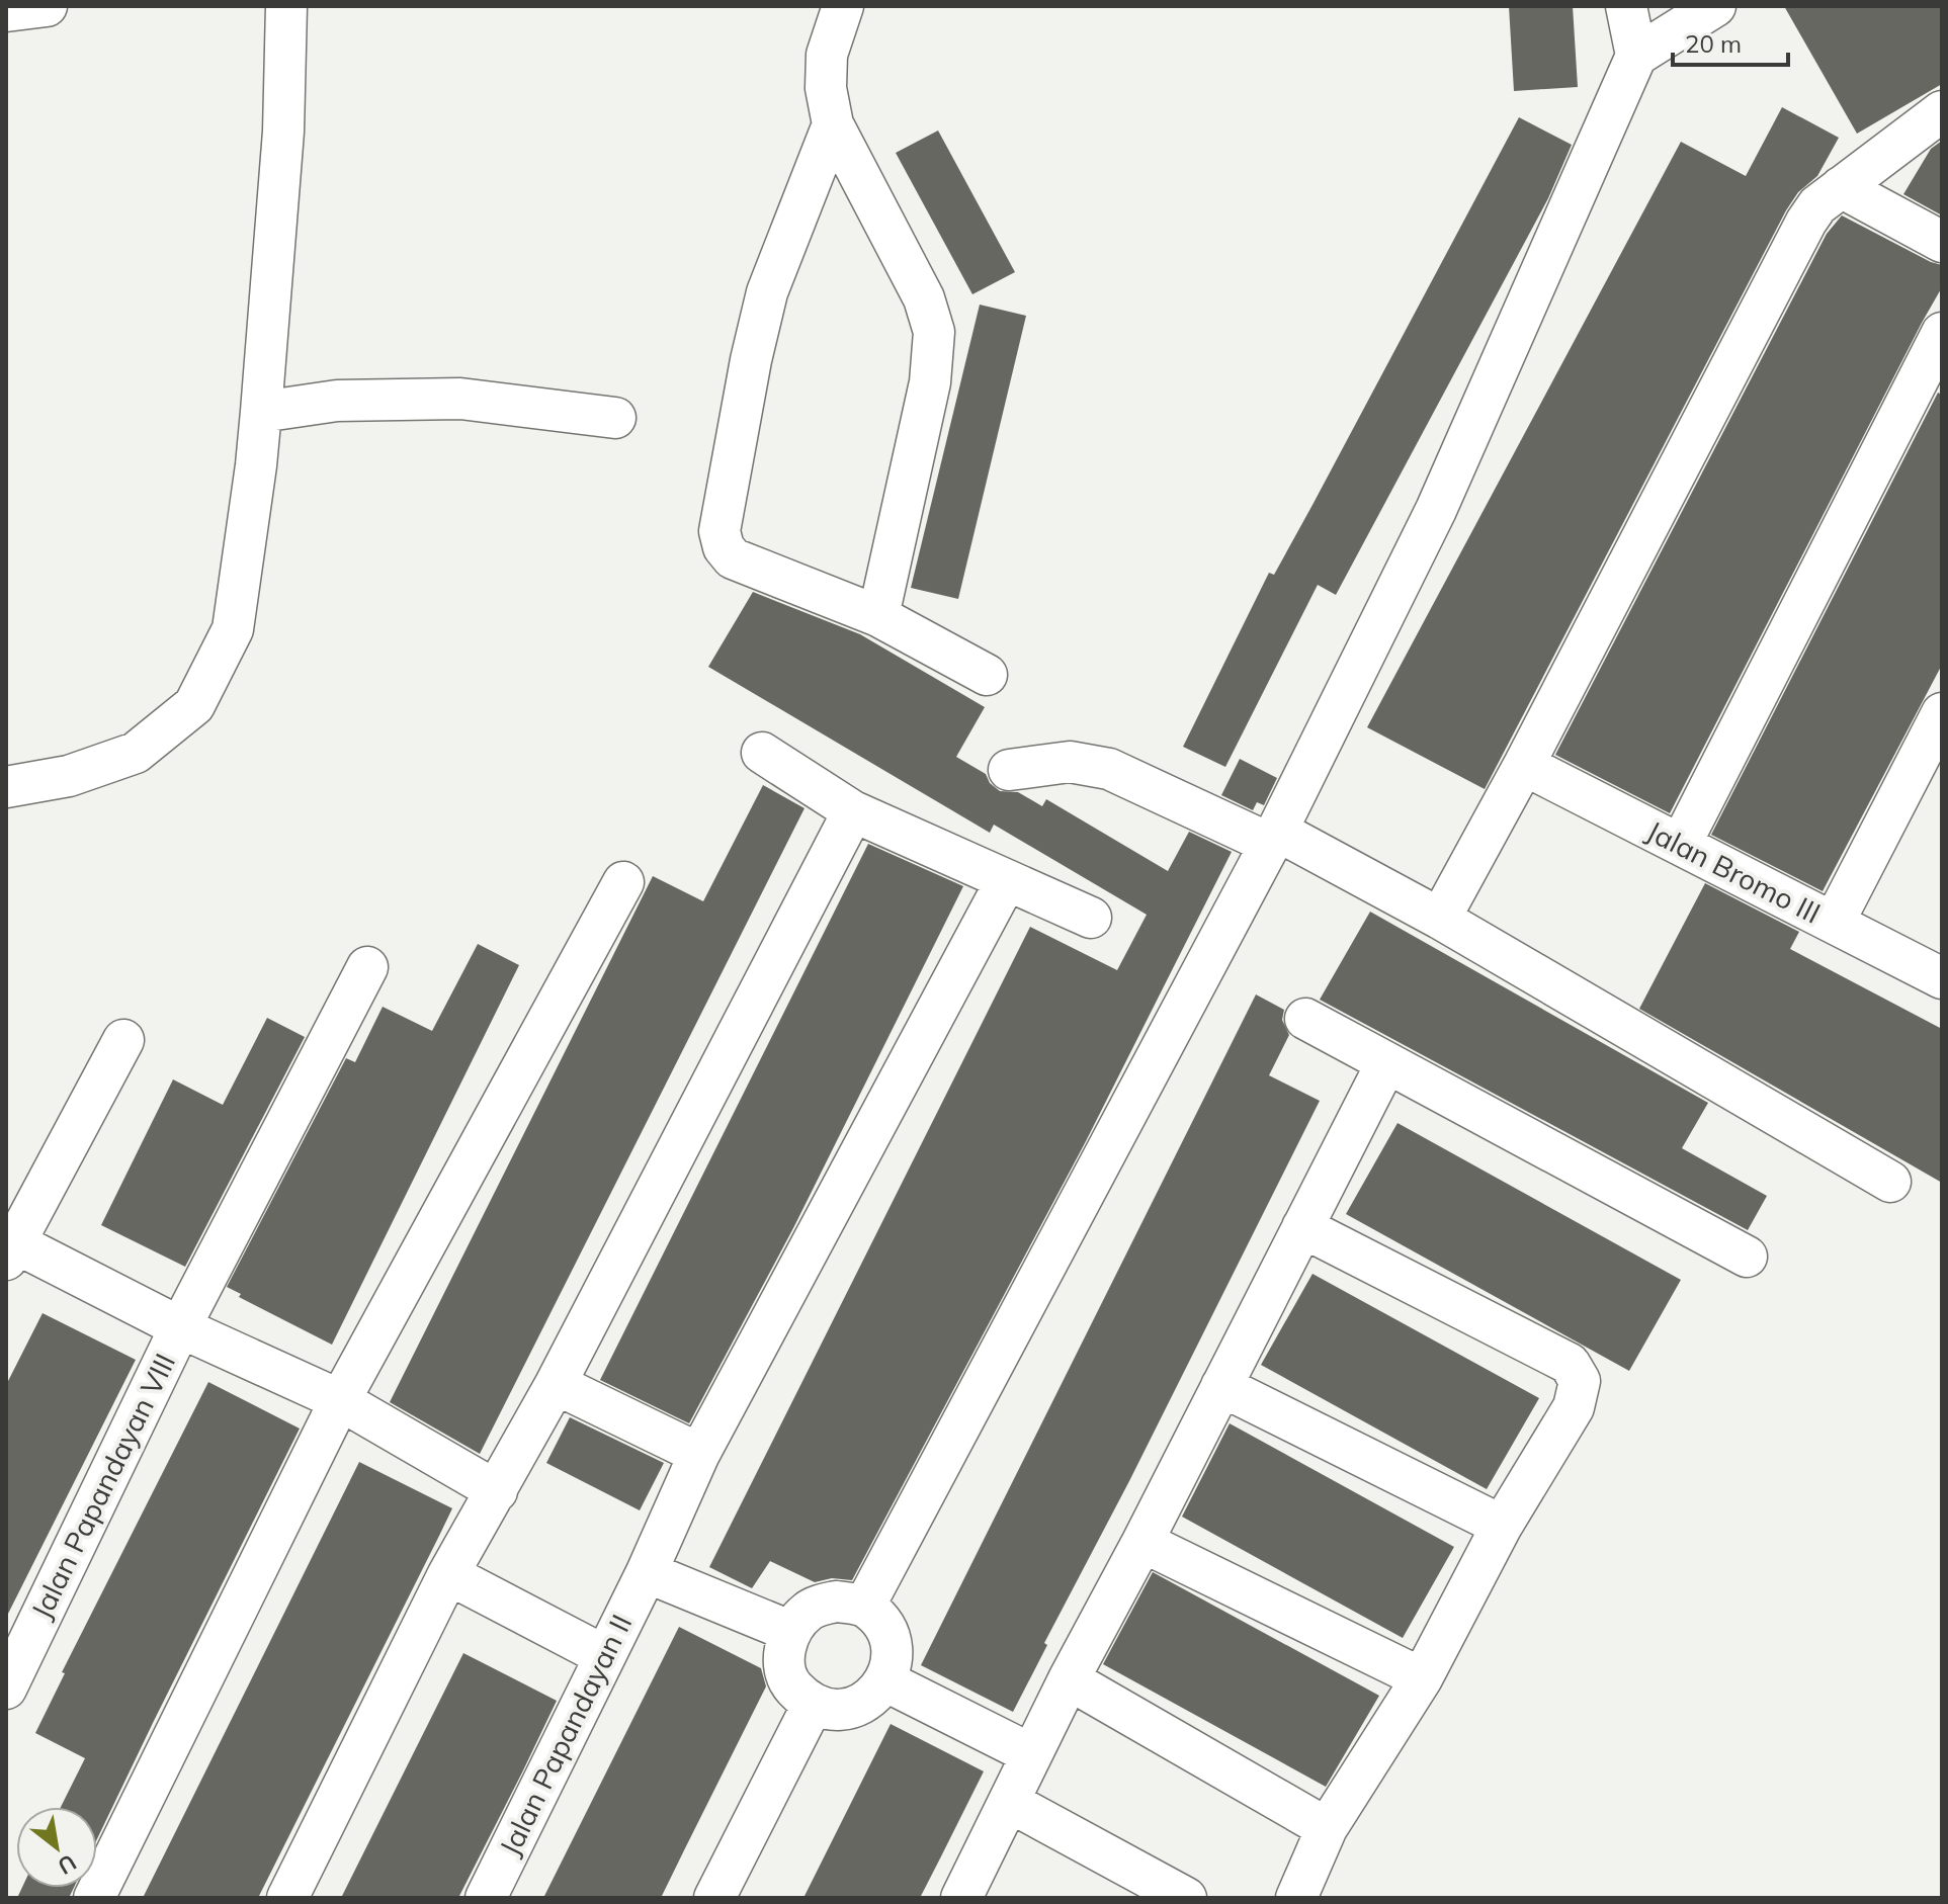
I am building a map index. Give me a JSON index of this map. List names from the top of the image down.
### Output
{
  "streets": {
    "street": ["Jalan Bromo III", "Jalan Papandayan VIII", "Jalan Papandayan II"]
  },
  "scale_bar": "20 m",
  "north": "bottom right"
}
